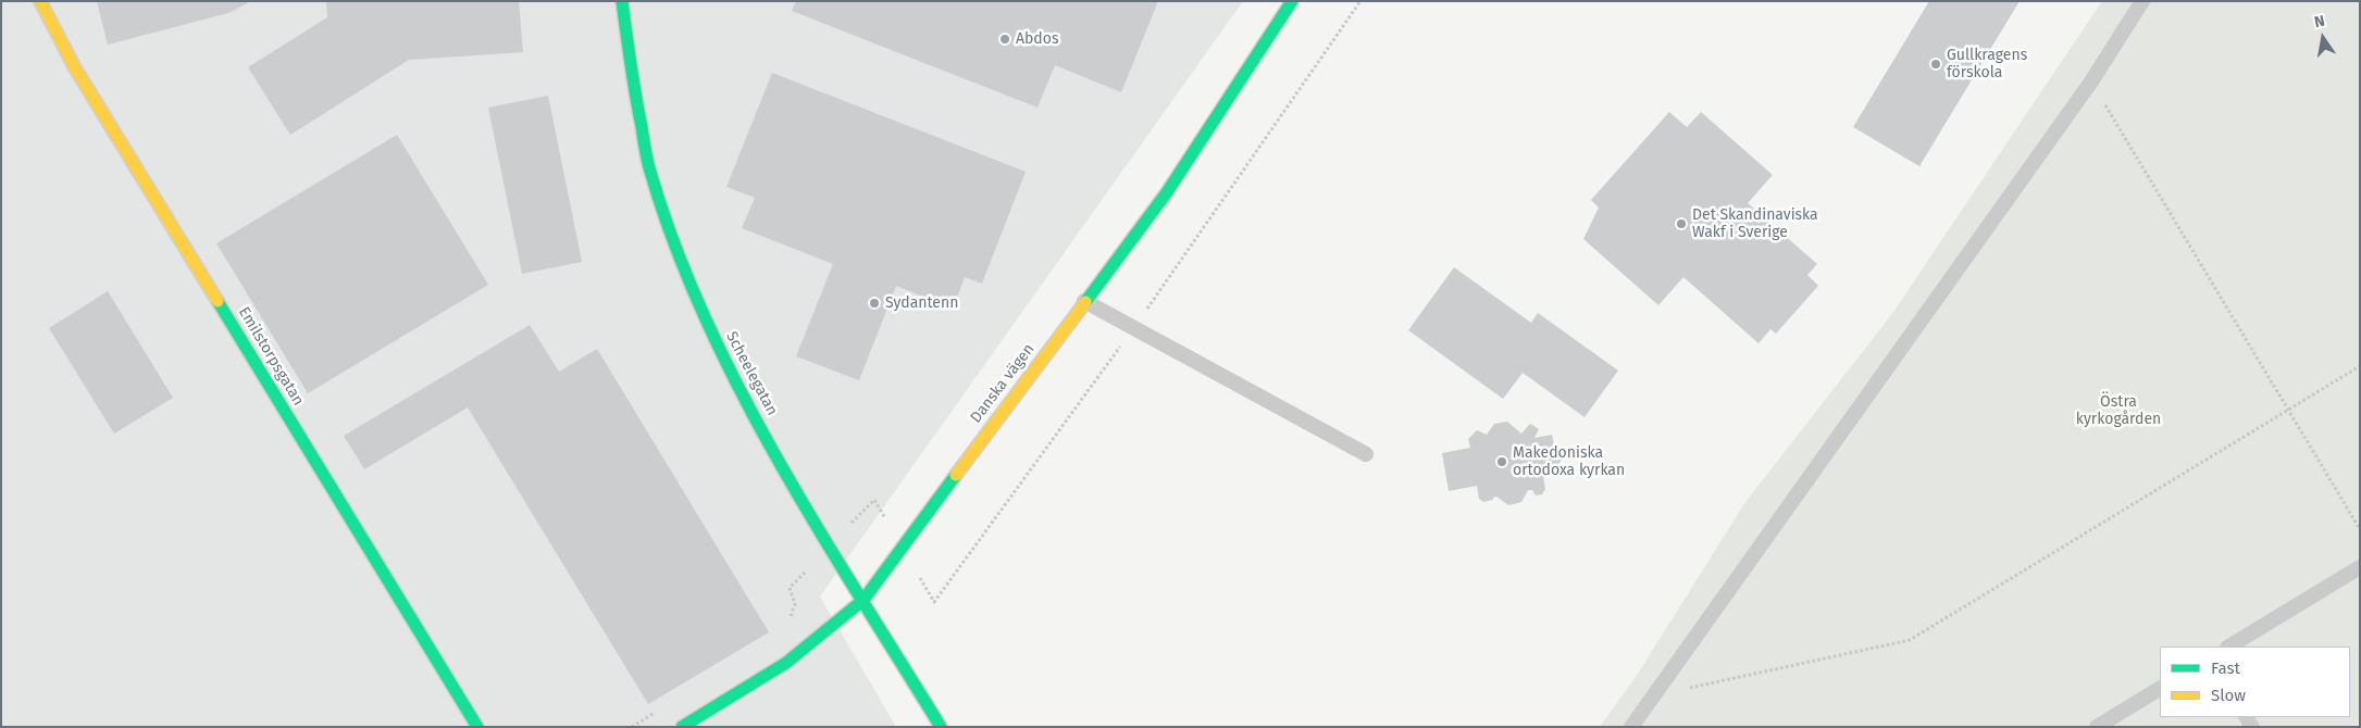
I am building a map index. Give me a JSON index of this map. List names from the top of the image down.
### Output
{
  "streets": {
    "street": ["Emilstorpsgatan", "Scheelegatan", "Danska vägen"]
  },
  "crossings": [
    ["Scheelegatan", "Danska vägen"]
  ],
  "parks": ["Östra kyrkogården"],
  "places": [
    "Abdos",
    "Gullkragens förskola",
    "Det Skandinaviska Wakf i Sverige",
    "Sydantenn",
    "Makedoniska ortodoxa kyrkan"
  ],
  "legend": ["Fast", "Slow"],
  "north": "top"
}
